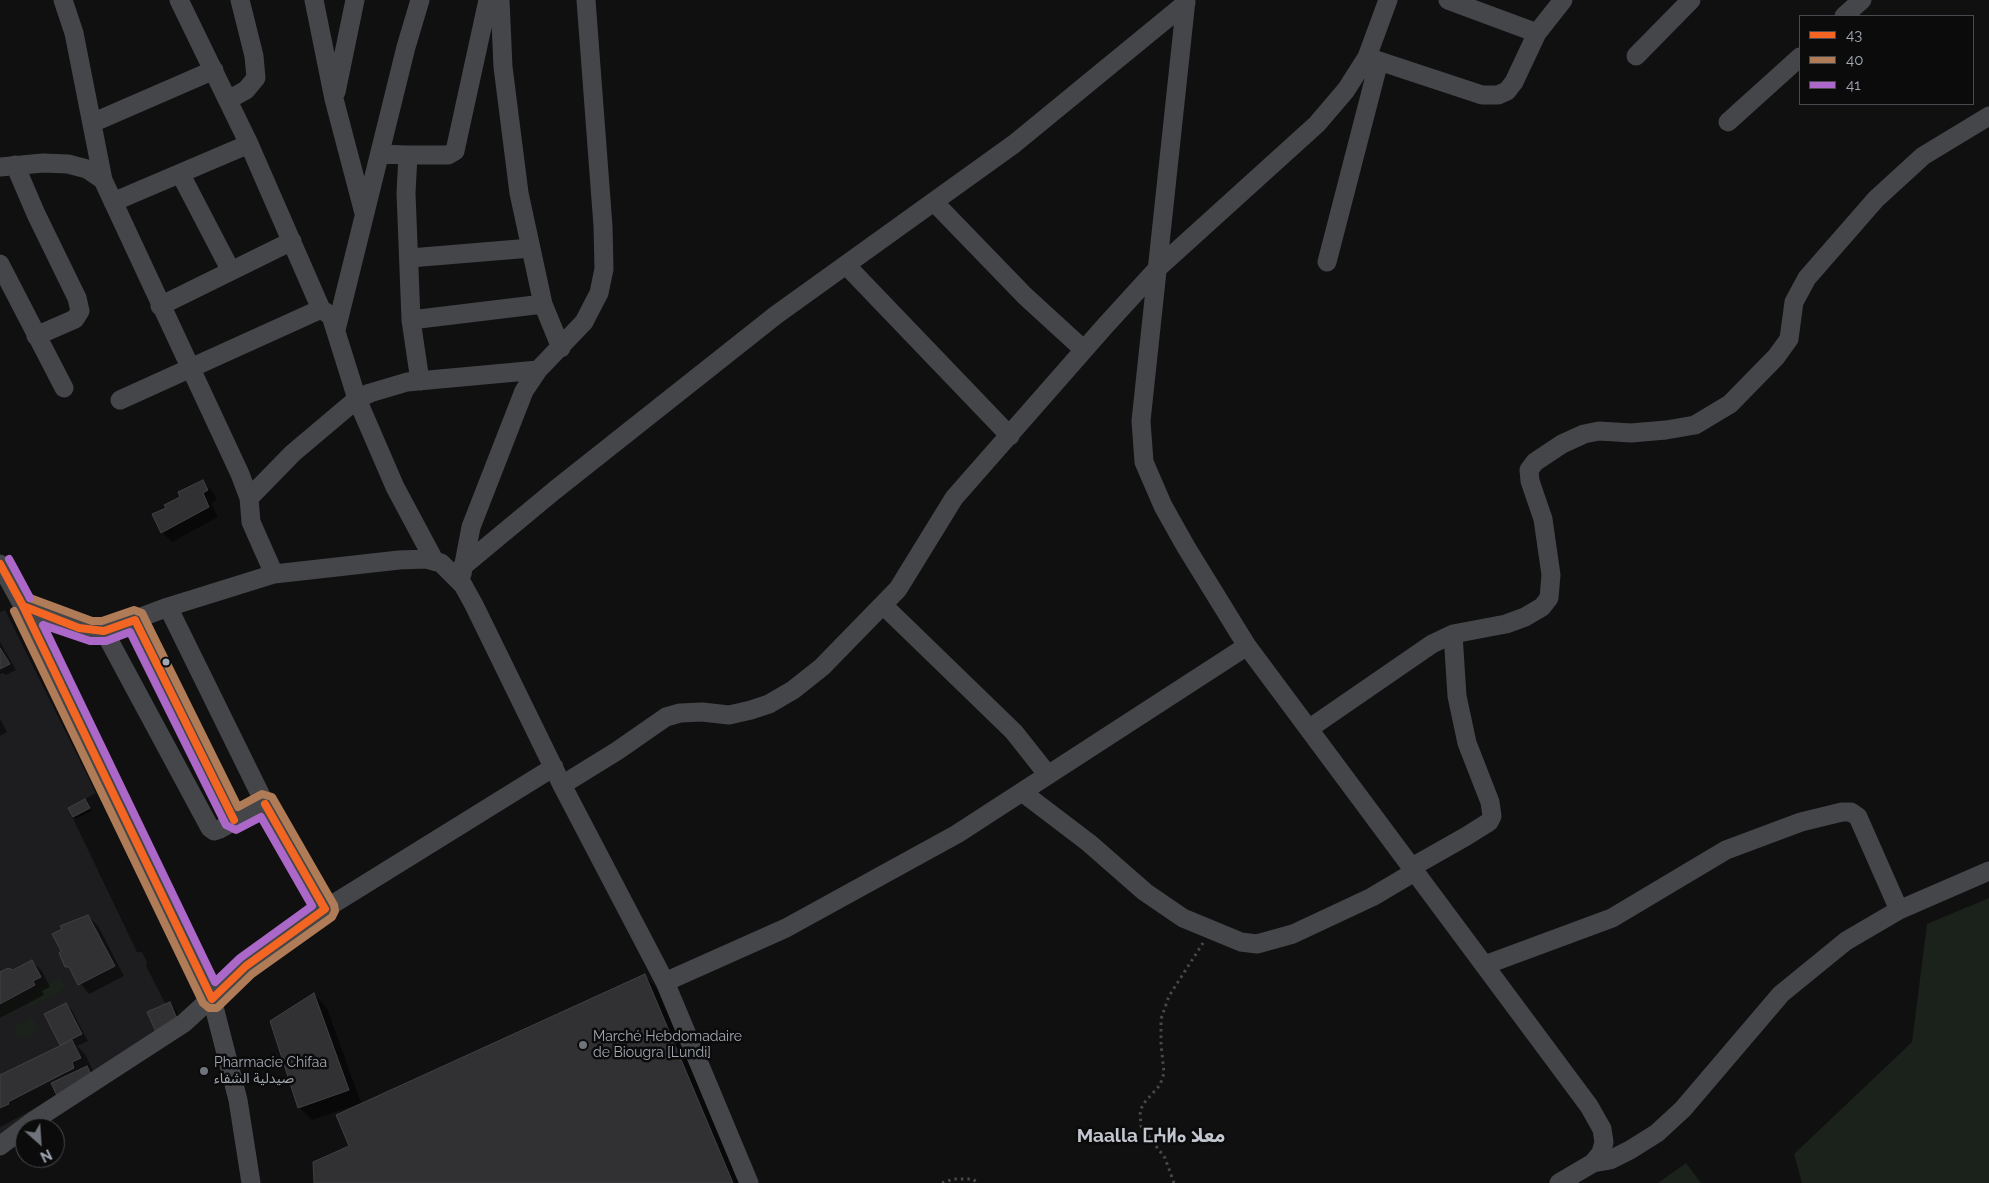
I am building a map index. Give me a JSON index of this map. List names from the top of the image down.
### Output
{
  "districts": ["Maalla ⵎⵄⵍⴰ معلا"],
  "places": ["Marché Hebdomadaire de Biougra [Lundi]", "Pharmacie Chifaa صيدلية الشفاء"],
  "lines": ["transit line 41", "transit line 43", "transit line 40"],
  "legend": ["43", "40", "41"],
  "north": "bottom right"
}
